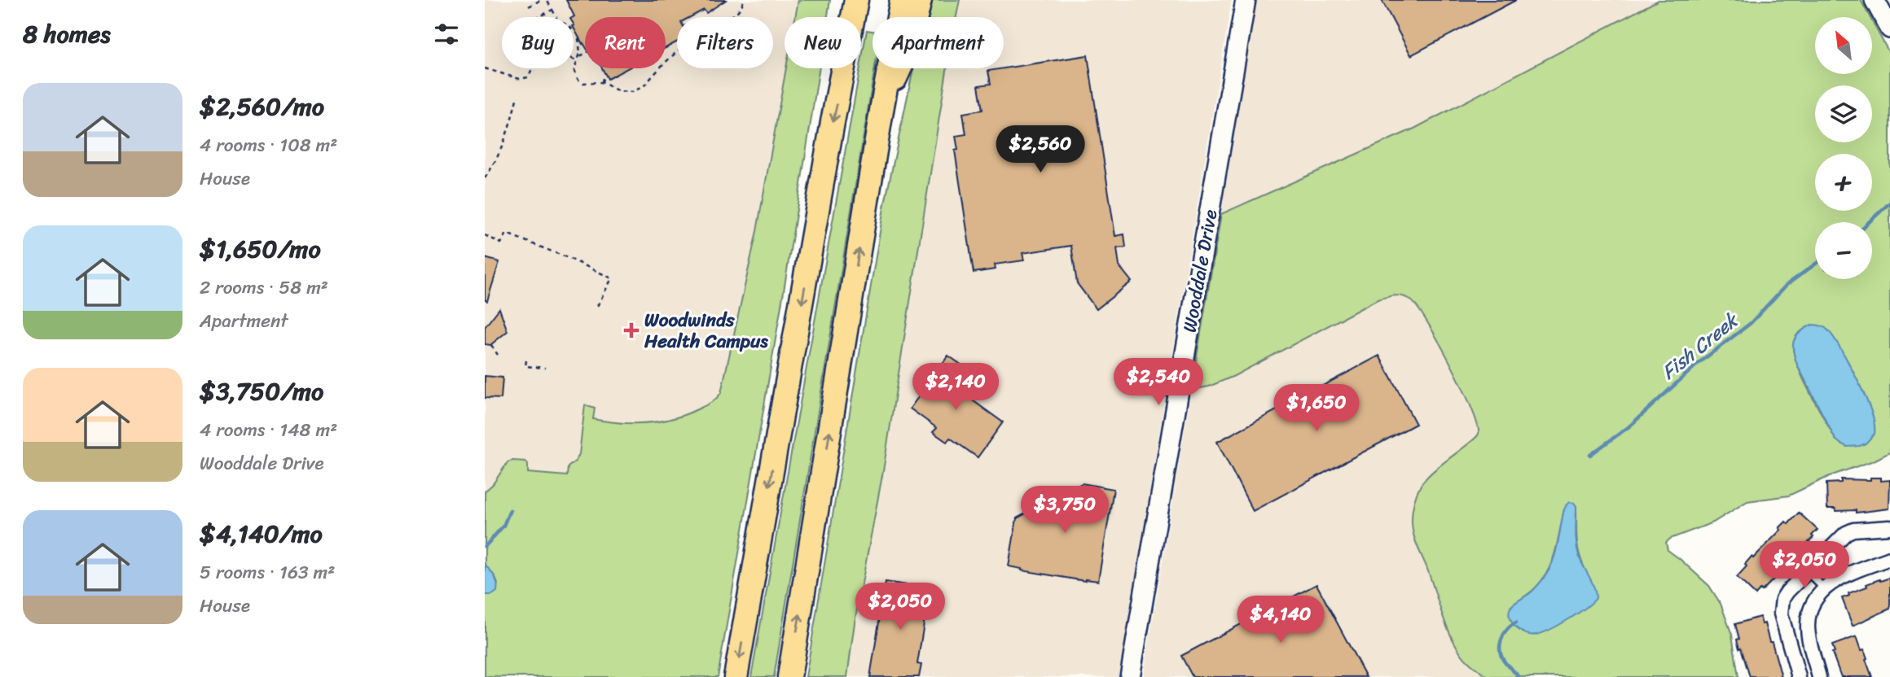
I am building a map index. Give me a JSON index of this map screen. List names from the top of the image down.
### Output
{
  "streets": {
    "street": ["Wooddale Drive"]
  },
  "water": ["Fish Creek"],
  "places": {
    "health": ["Woodwinds Health Campus"]
  },
  "north": "top left",
  "page": {
    "heading": "8 homes",
    "map_buttons": ["+", "−"],
    "chip": [
      "Buy",
      "Rent",
      "Filters",
      "New",
      "Apartment"
    ],
    "list": [
      {
        "name": "$2,560/mo",
        "note": "4 rooms · 108 m² · House"
      },
      {
        "name": "$1,650/mo",
        "note": "2 rooms · 58 m² · Apartment"
      },
      {
        "name": "$3,750/mo",
        "note": "4 rooms · 148 m² · Wooddale Drive"
      },
      {
        "name": "$4,140/mo",
        "note": "5 rooms · 163 m² · House"
      }
    ],
    "price": [
      "$2,560",
      "$2,540",
      "$2,140",
      "$1,650",
      "$3,750",
      "$2,050",
      "$2,050",
      "$4,140"
    ]
  }
}
